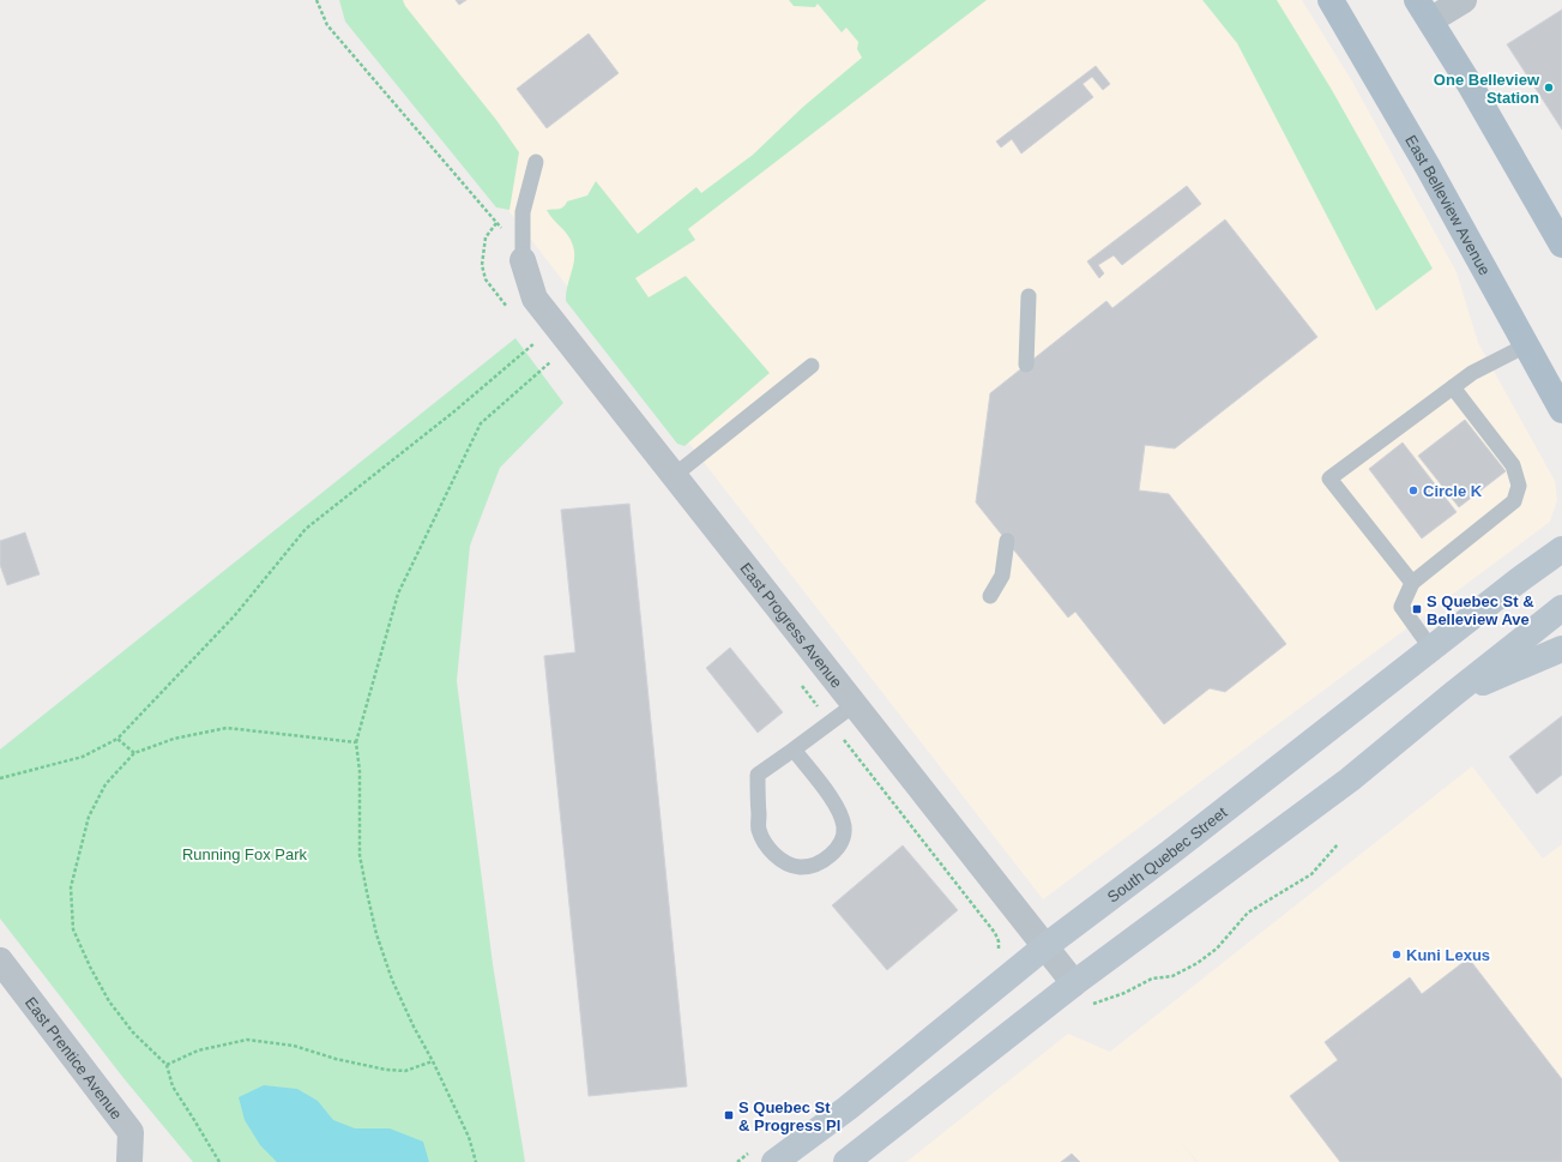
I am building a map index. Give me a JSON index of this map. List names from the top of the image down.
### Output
{
  "streets": {
    "main road": ["East Belleview Avenue", "South Quebec Street"],
    "street": ["East Progress Avenue", "East Prentice Avenue"]
  },
  "crossings": [
    ["East Progress Avenue", "South Quebec Street"]
  ],
  "parks": ["Running Fox Park"],
  "places": {
    "other": ["One Belleview Station", "Circle K", "Kuni Lexus"],
    "transit": ["S Quebec St & Belleview Ave", "S Quebec St & Progress Pl"]
  }
}
